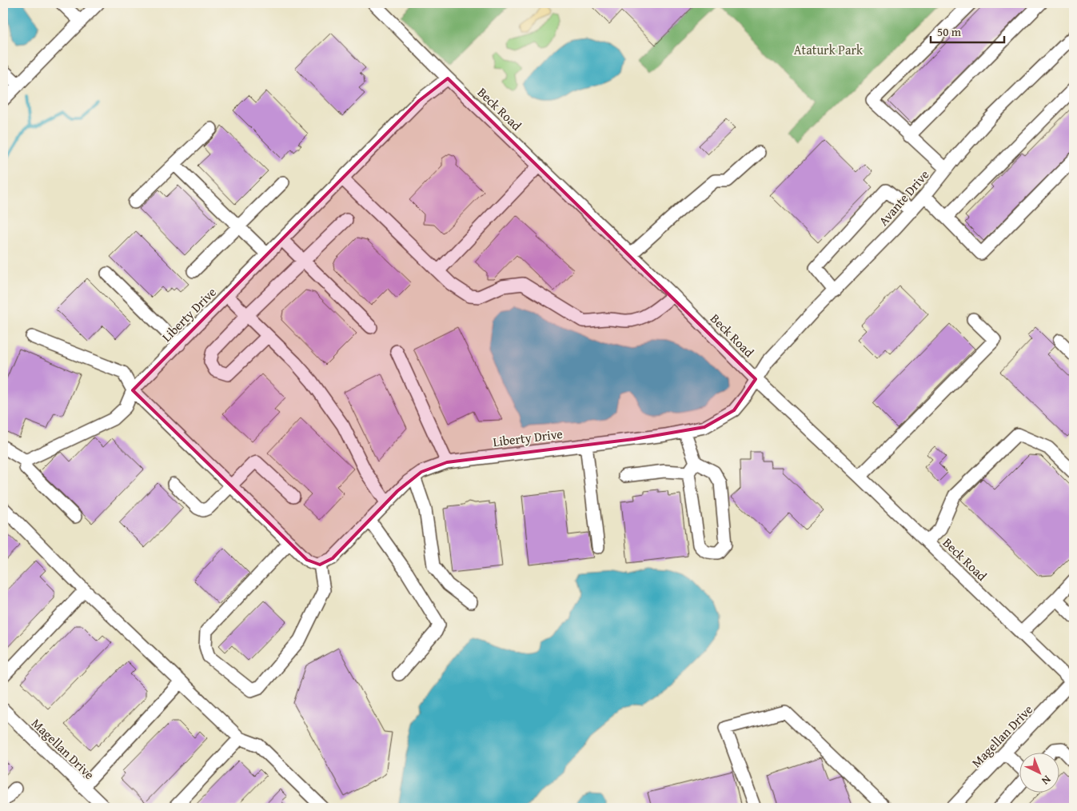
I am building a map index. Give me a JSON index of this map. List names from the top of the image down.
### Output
{
  "streets": {
    "street": [
      "Beck Road",
      "Avante Drive",
      "Liberty Drive",
      "Magellan Drive"
    ]
  },
  "crossings": [
    ["Beck Road", "Avante Drive"],
    ["Beck Road", "Liberty Drive"],
    ["Beck Road", "Magellan Drive"],
    ["Avante Drive", "Liberty Drive"]
  ],
  "parks": ["Ataturk Park"],
  "scale_bar": "50 m",
  "north": "bottom right"
}
